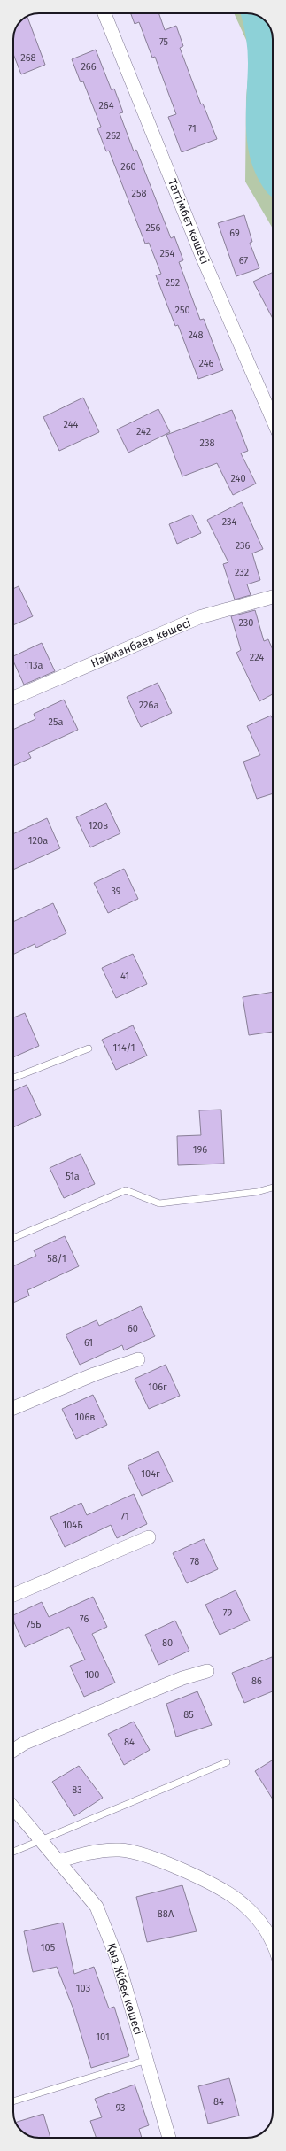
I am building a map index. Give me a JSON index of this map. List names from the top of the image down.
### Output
{
  "streets": {
    "street": ["Таттімбет көшесі", "Найманбаев көшесі", "Қыз Жібек көшесі"]
  },
  "house_numbers": [
    "75",
    "268",
    "266",
    "264",
    "71",
    "262",
    "260",
    "258",
    "256",
    "69",
    "254",
    "67",
    "252",
    "250",
    "248",
    "246",
    "244",
    "242",
    "238",
    "240",
    "234",
    "236",
    "232",
    "230",
    "224",
    "113а",
    "226а",
    "25а",
    "120в",
    "120а",
    "39",
    "41",
    "114/1",
    "196",
    "51а",
    "58/1",
    "60",
    "61",
    "106г",
    "106в",
    "104г",
    "71",
    "104Б",
    "78",
    "79",
    "76",
    "75Б",
    "80",
    "100",
    "86",
    "85",
    "84",
    "83",
    "88А",
    "105",
    "103",
    "101",
    "84",
    "93"
  ]
}
